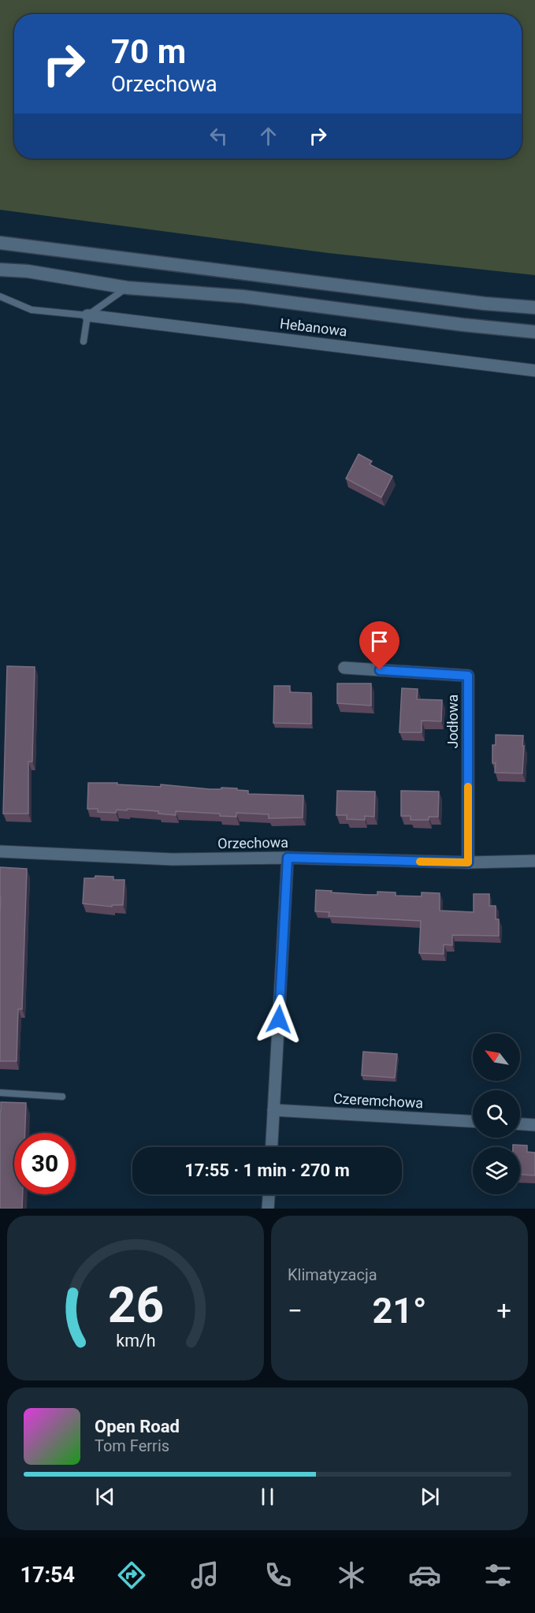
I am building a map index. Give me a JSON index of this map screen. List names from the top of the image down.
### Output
{
  "streets": {
    "street": [
      "Hebanowa",
      "Jodłowa",
      "Orzechowa",
      "Czeremchowa"
    ]
  },
  "crossings": [
    ["Jodłowa", "Orzechowa"]
  ],
  "north": "top left",
  "page": {
    "turn": ["70 m", "Orzechowa"],
    "limit": "30",
    "trip": "17:55 · 1 min · 270 m",
    "tile": "Klimatyzacja",
    "heat": ["−", "21°", "+"],
    "song": ["Open Road", "Tom Ferris"],
    "tabs": "17:54",
    "gauge": ["26", "km/h"]
  }
}
